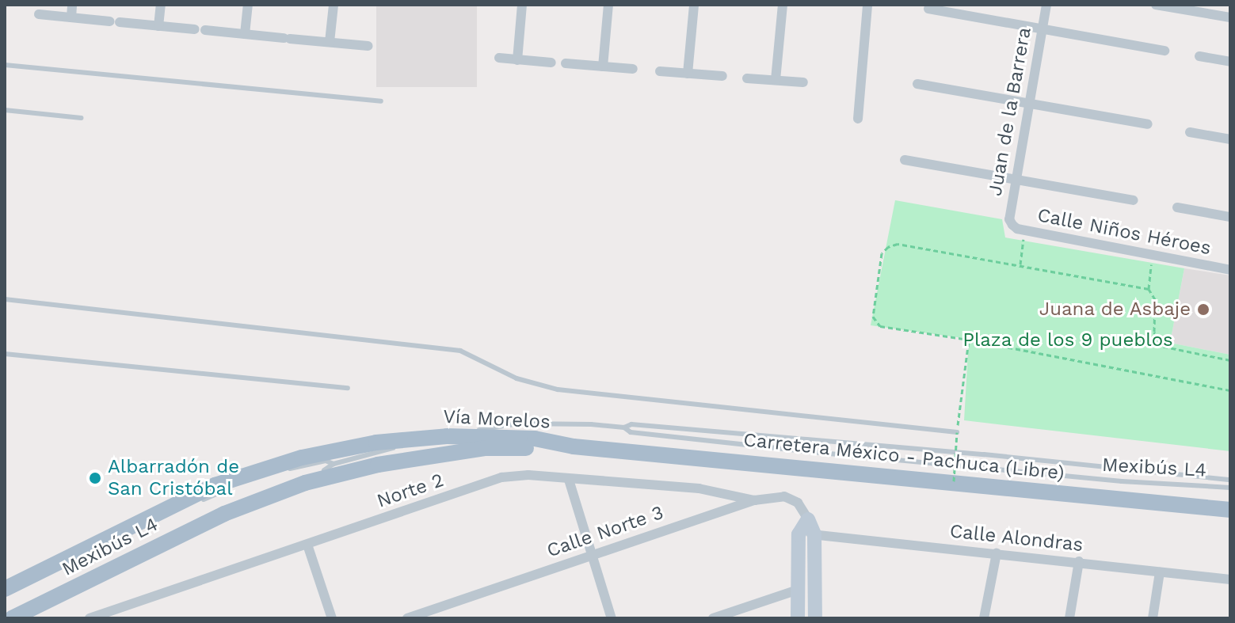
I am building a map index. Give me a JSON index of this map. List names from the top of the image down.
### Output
{
  "streets": {
    "main road": ["Vía Morelos", "Carretera México - Pachuca (Libre)"],
    "street": [
      "Juan de la Barrera",
      "Calle Niños Héroes",
      "Norte 2",
      "Calle Norte 3",
      "Calle Alondras"
    ],
    "lane": ["Mexibús L4"]
  },
  "crossings": [
    ["Juan de la Barrera", "Calle Niños Héroes"],
    ["Vía Morelos", "Carretera México - Pachuca (Libre)"],
    ["Vía Morelos", "Mexibús L4"],
    ["Norte 2", "Calle Norte 3"]
  ],
  "parks": ["Plaza de los 9 pueblos"],
  "places": ["Juana de Asbaje", "Albarradón de San Cristóbal"]
}
